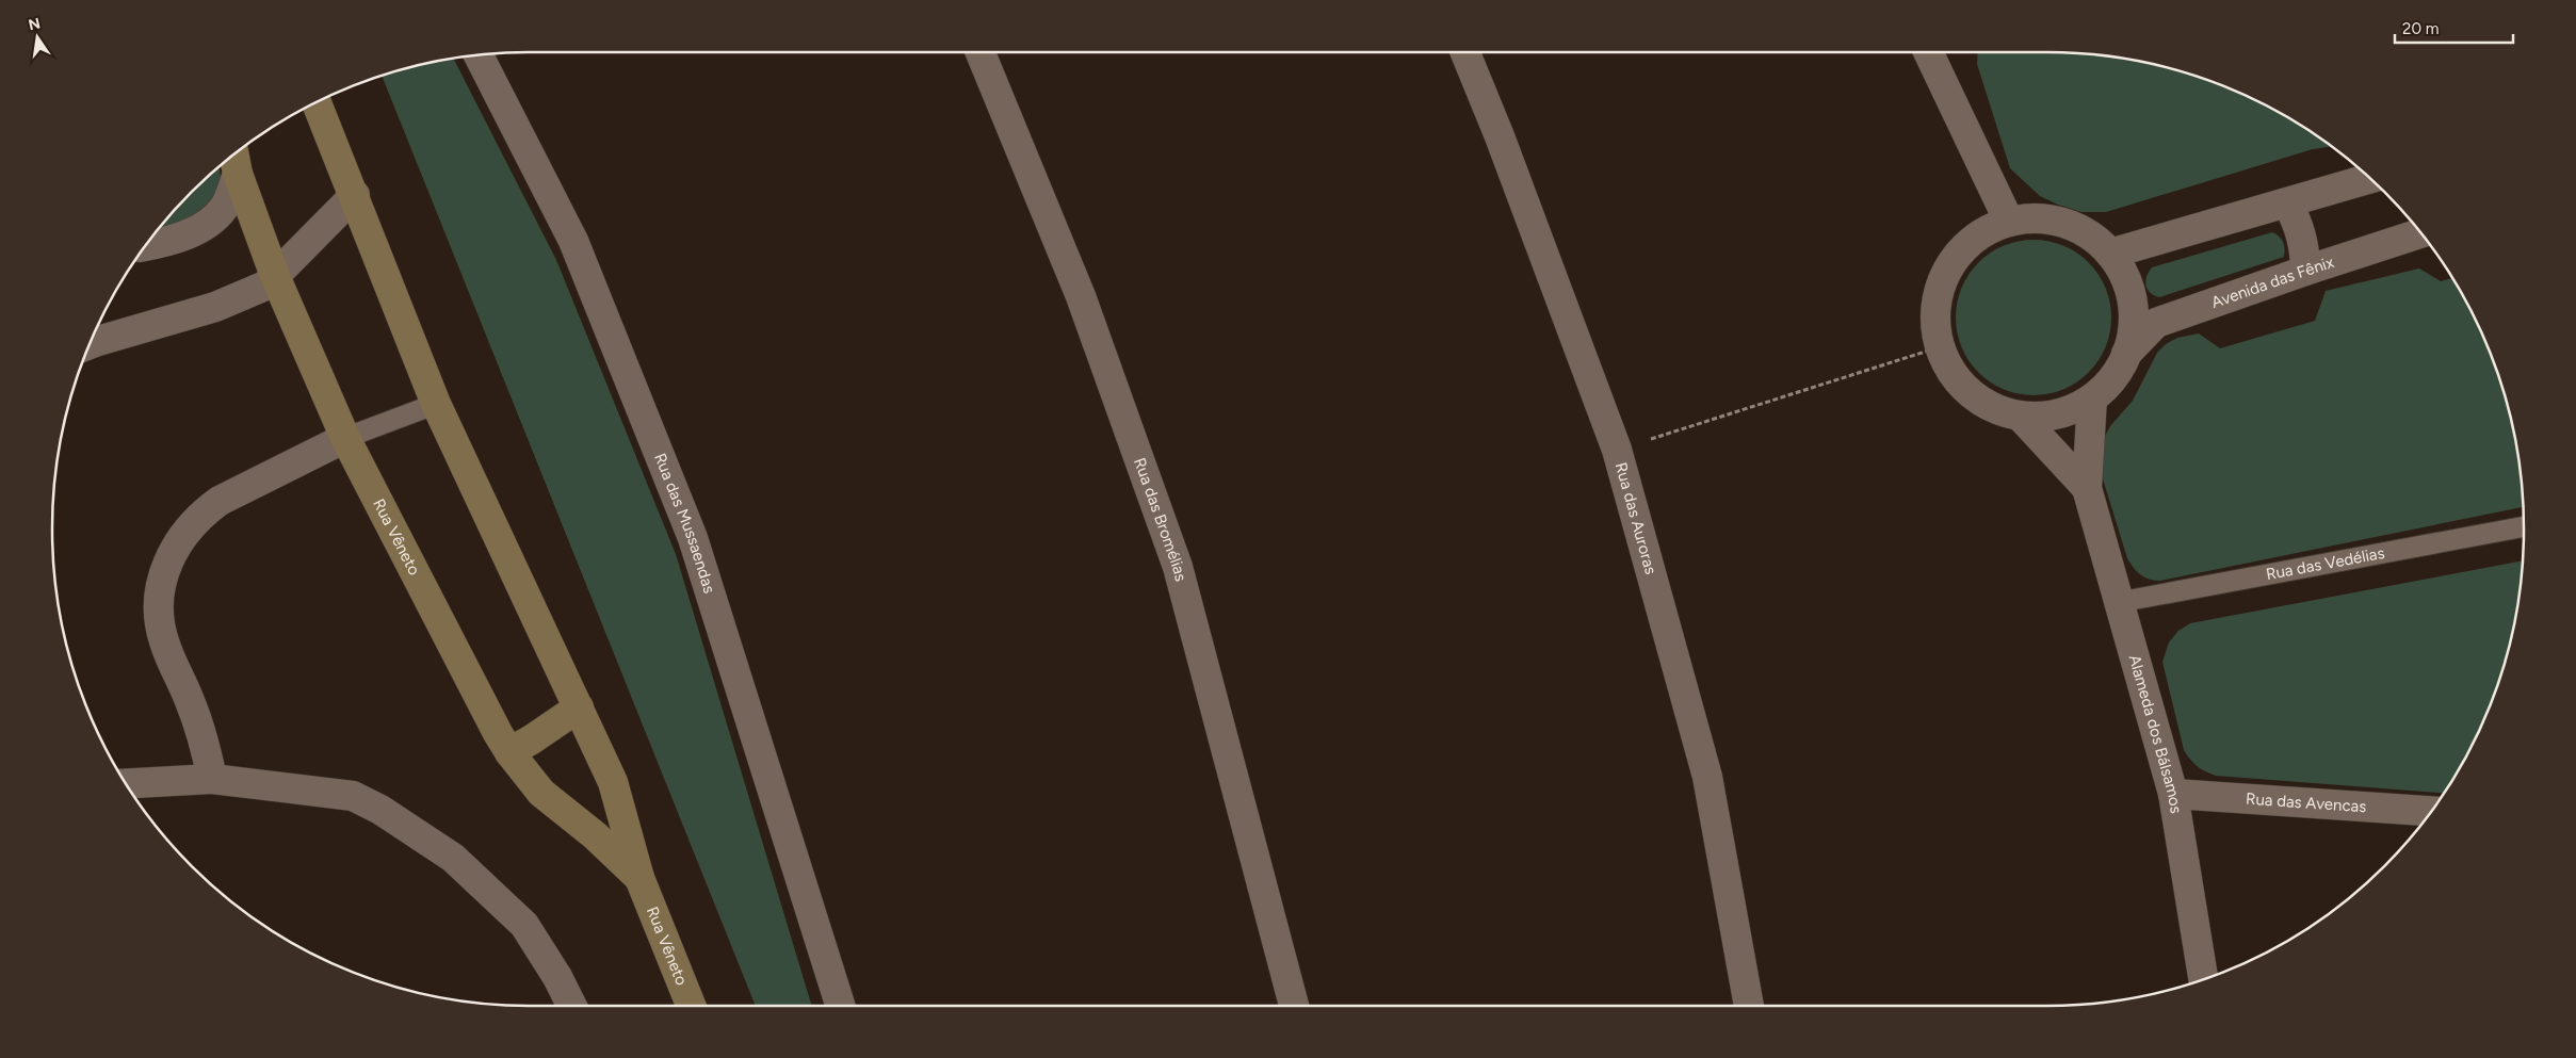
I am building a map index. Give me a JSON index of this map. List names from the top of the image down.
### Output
{
  "streets": {
    "street": [
      "Avenida das Fênix",
      "Rua das Auroras",
      "Rua das Bromélias",
      "Rua das Mussaendas",
      "Rua Vêneto",
      "Alameda dos Bálsamos",
      "Rua das Avencas"
    ],
    "lane": ["Rua das Vedélias"]
  },
  "crossings": [
    ["Rua das Vedélias", "Alameda dos Bálsamos"],
    ["Alameda dos Bálsamos", "Rua das Avencas"]
  ],
  "scale_bar": "20 m",
  "north": "top"
}
